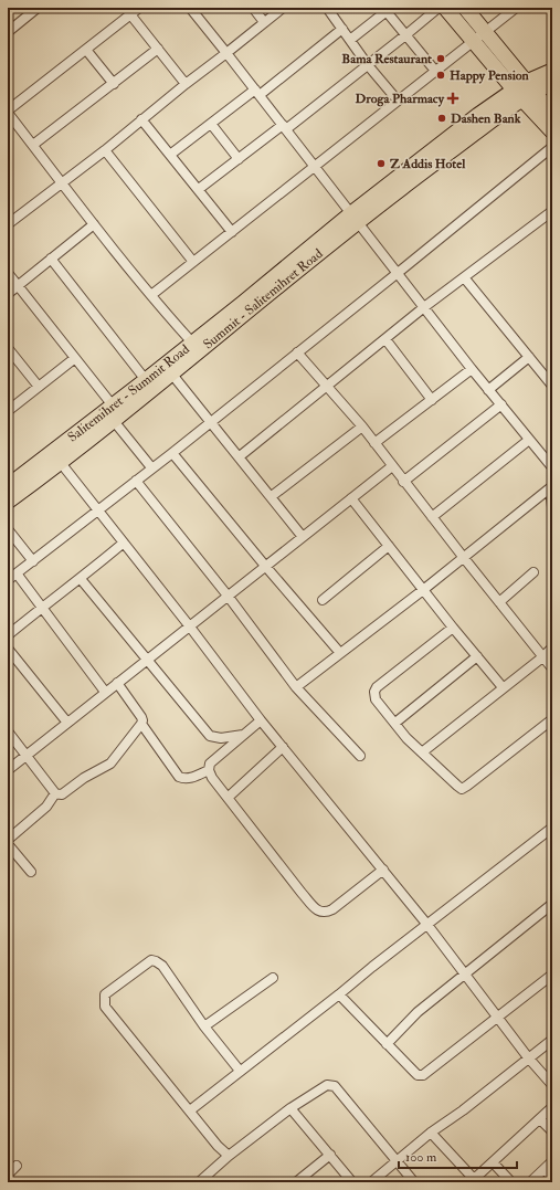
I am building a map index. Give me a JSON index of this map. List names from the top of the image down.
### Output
{
  "streets": {
    "main road": ["Summit - Salitemihret Road", "Salitemihret - Summit Road"]
  },
  "crossings": [
    ["Summit - Salitemihret Road", "Salitemihret - Summit Road"]
  ],
  "places": {
    "other": [
      "Bama Restaurant",
      "Happy Pension",
      "Dashen Bank",
      "Z Addis Hotel"
    ],
    "health": ["Droga Pharmacy"]
  },
  "scale_bar": "100 m"
}
